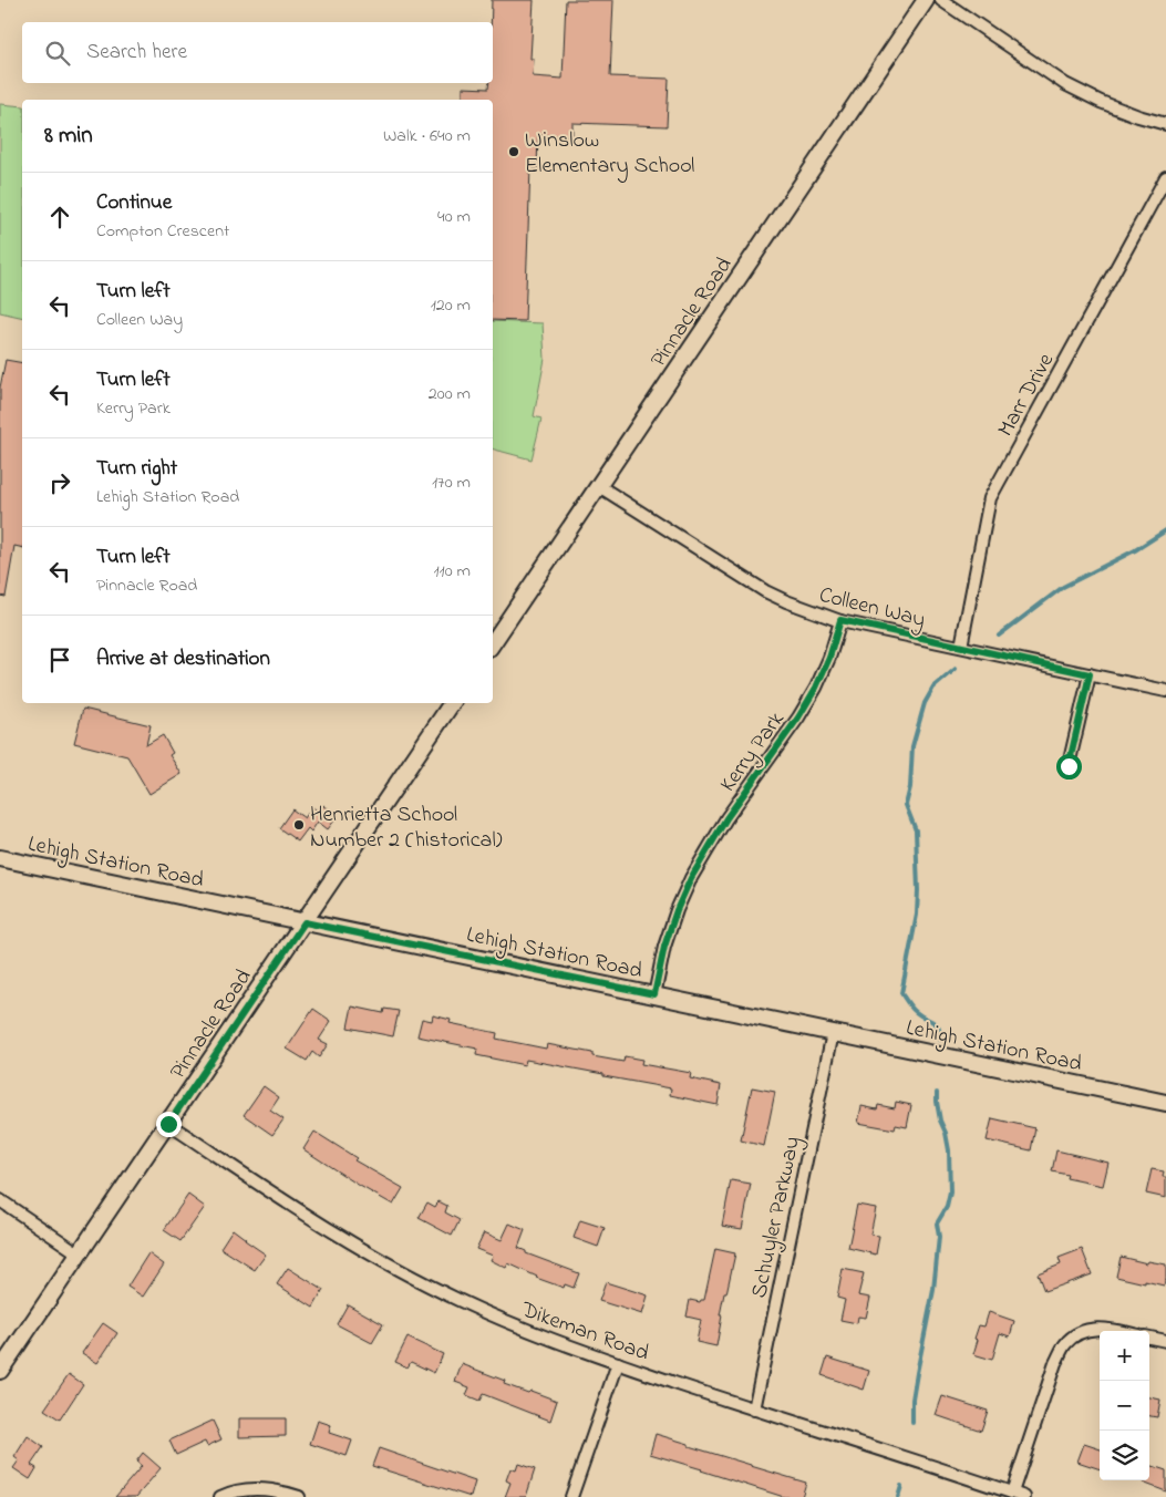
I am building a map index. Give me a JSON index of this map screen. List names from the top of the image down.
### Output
{
  "streets": {
    "main road": ["Pinnacle Road", "Lehigh Station Road"],
    "street": [
      "Marr Drive",
      "Colleen Way",
      "Kerry Park",
      "Schuyler Parkway",
      "Dikeman Road"
    ]
  },
  "crossings": [
    ["Pinnacle Road", "Colleen Way"],
    ["Pinnacle Road", "Lehigh Station Road"],
    ["Pinnacle Road", "Dikeman Road"],
    ["Marr Drive", "Colleen Way"],
    ["Colleen Way", "Kerry Park"],
    ["Kerry Park", "Lehigh Station Road"],
    ["Lehigh Station Road", "Schuyler Parkway"],
    ["Schuyler Parkway", "Dikeman Road"]
  ],
  "places": ["Winslow Elementary School", "Henrietta School Number 2 (historical)"],
  "page": {
    "search": "Search here",
    "heading": ["8 min", "Walk · 640 m"],
    "list": [
      ["Continue", "Compton Crescent", "40 m"],
      ["Turn left", "Colleen Way", "120 m"],
      ["Turn left", "Kerry Park", "200 m"],
      ["Turn right", "Lehigh Station Road", "170 m"],
      ["Turn left", "Pinnacle Road", "110 m"],
      "Arrive at destination"
    ],
    "map_buttons": ["+", "−"]
  }
}
